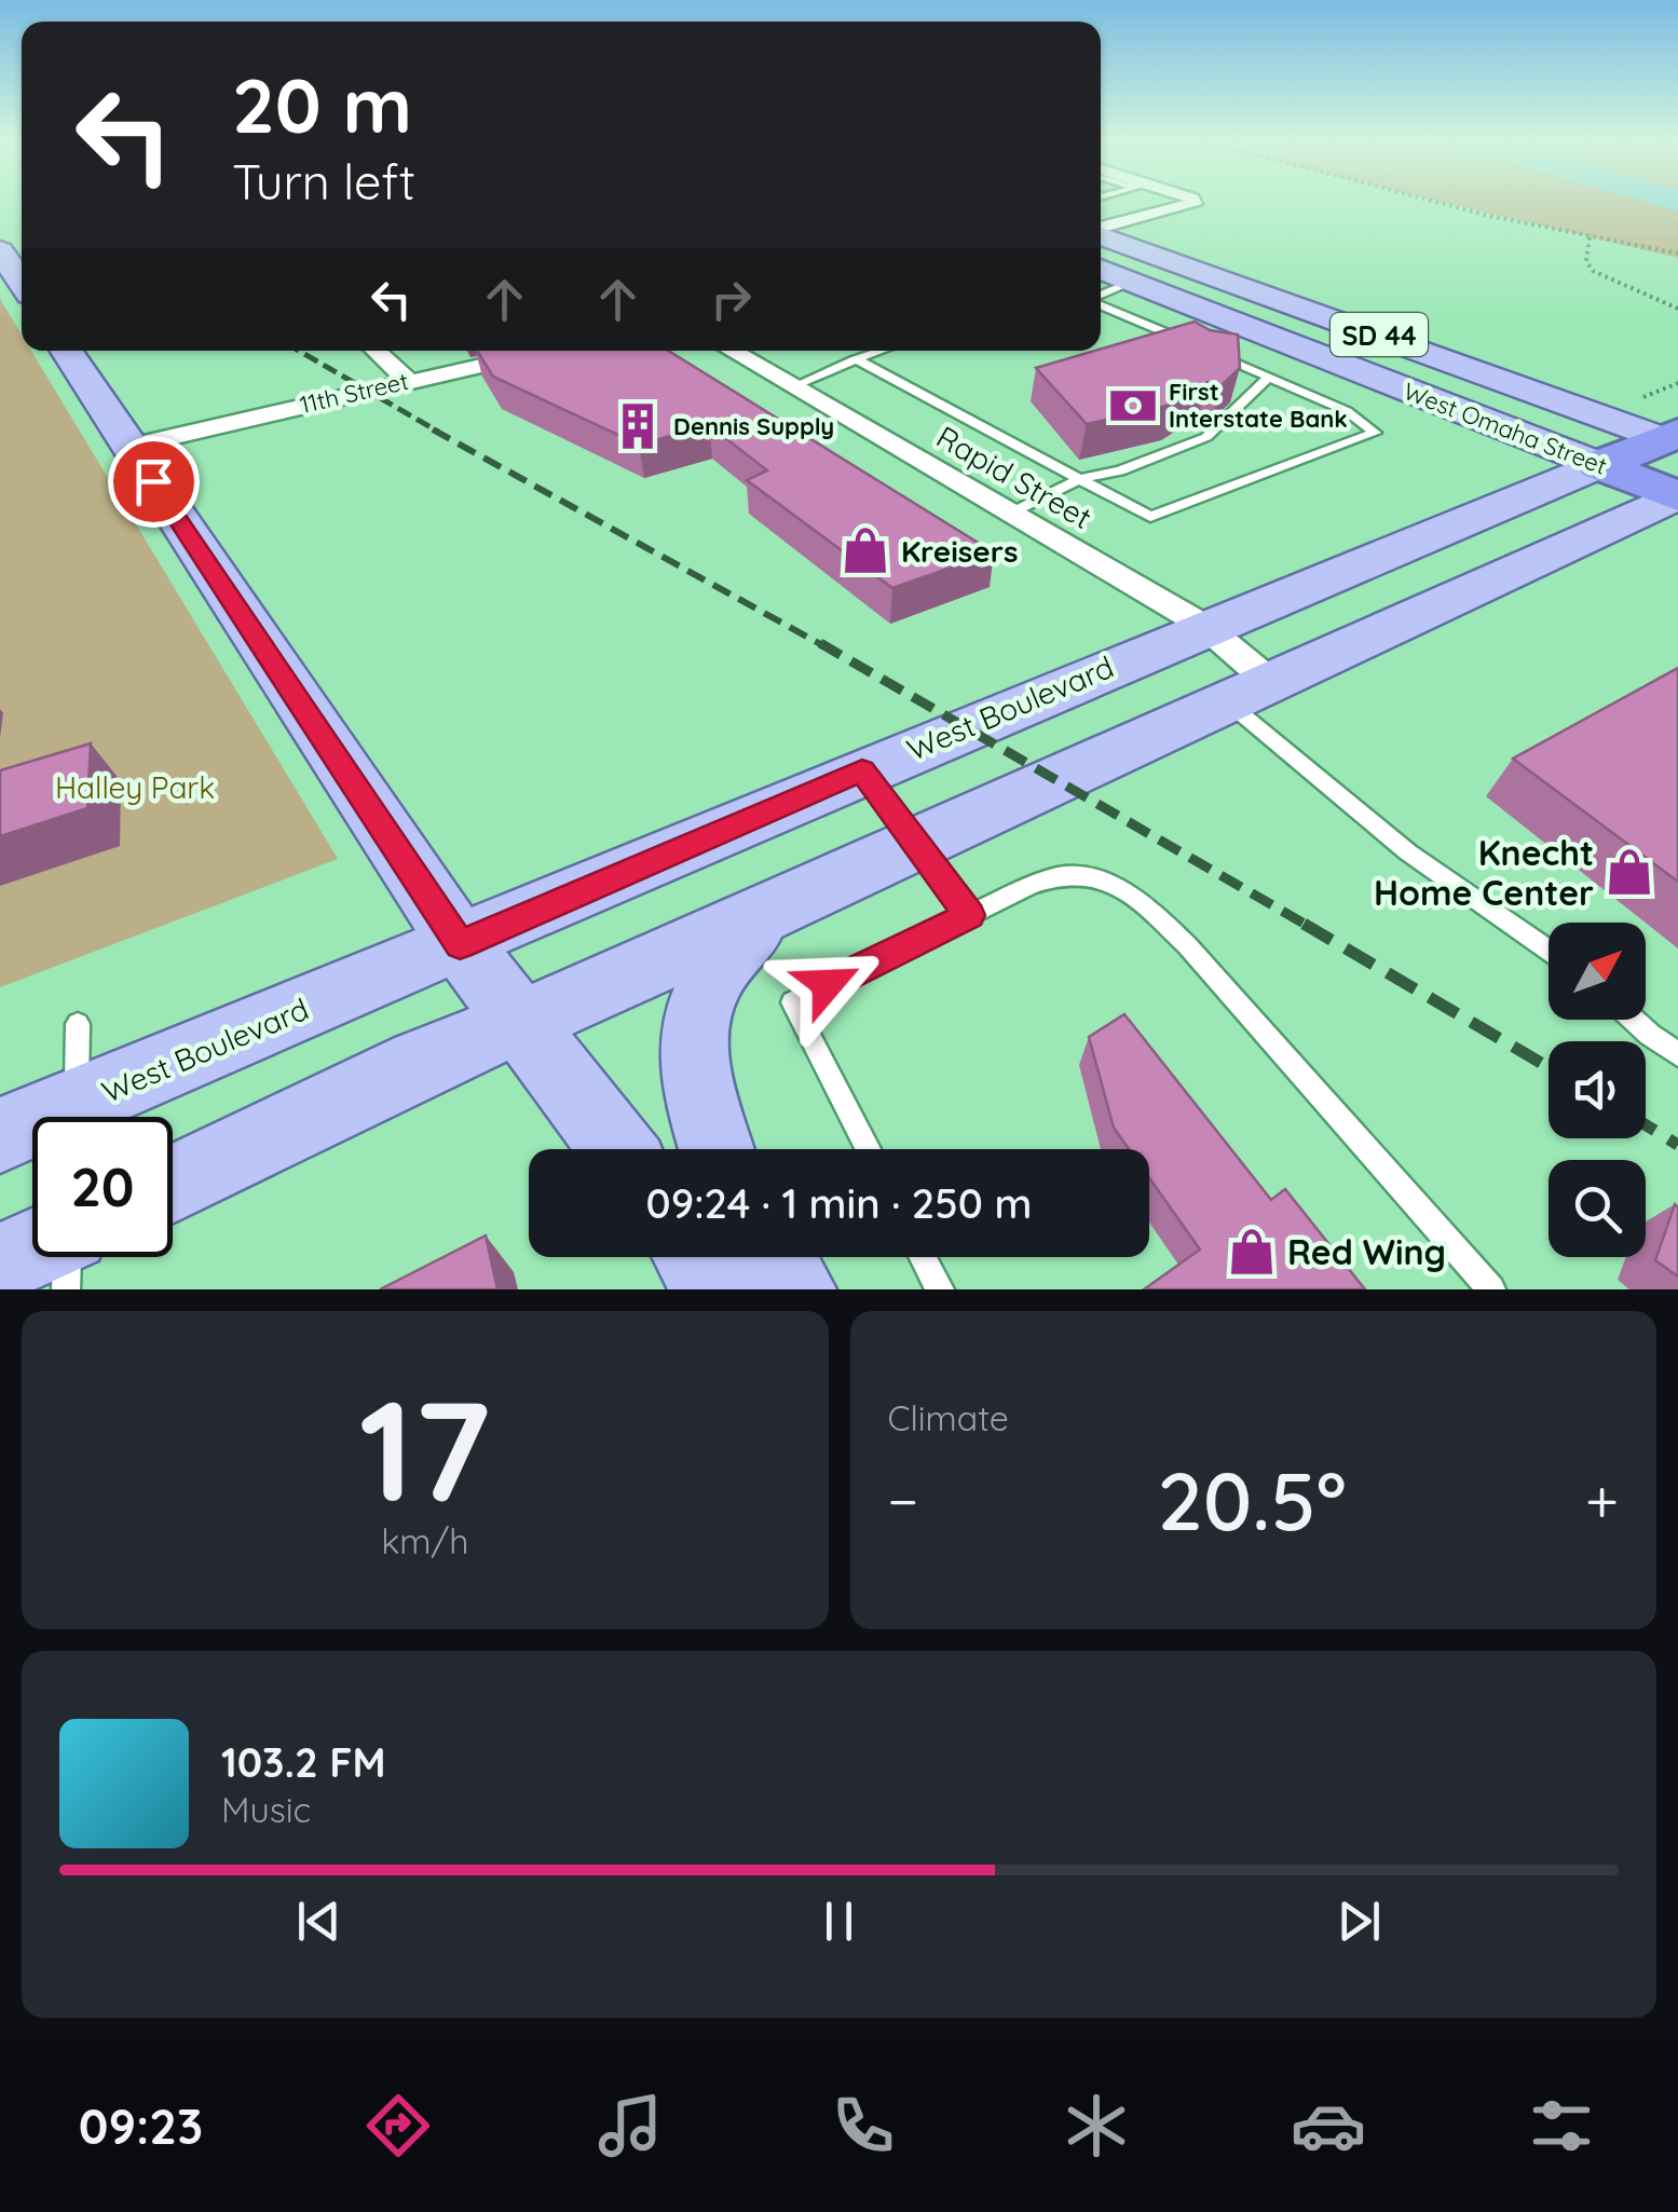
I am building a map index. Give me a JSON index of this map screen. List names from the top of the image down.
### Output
{
  "streets": {
    "highway": ["SD 44", "West Omaha Street", "West Boulevard"],
    "street": ["11th Street", "Rapid Street"]
  },
  "crossings": [
    ["West Omaha Street", "West Boulevard"],
    ["Rapid Street", "West Boulevard"]
  ],
  "parks": ["Halley Park"],
  "places": {
    "bank": ["First Interstate Bank"],
    "building": ["Dennis Supply"],
    "shop": ["Kreisers", "Knecht Home Center", "Red Wing"]
  },
  "north": "top right",
  "page": {
    "turn": ["20 m", "Turn left"],
    "limit": "20",
    "trip": "09:24 · 1 min · 250 m",
    "tile": [
      ["17", "km/h"],
      "Climate"
    ],
    "heat": ["−", "20.5°", "+"],
    "song": ["103.2 FM", "Music"],
    "tabs": "09:23"
  }
}
